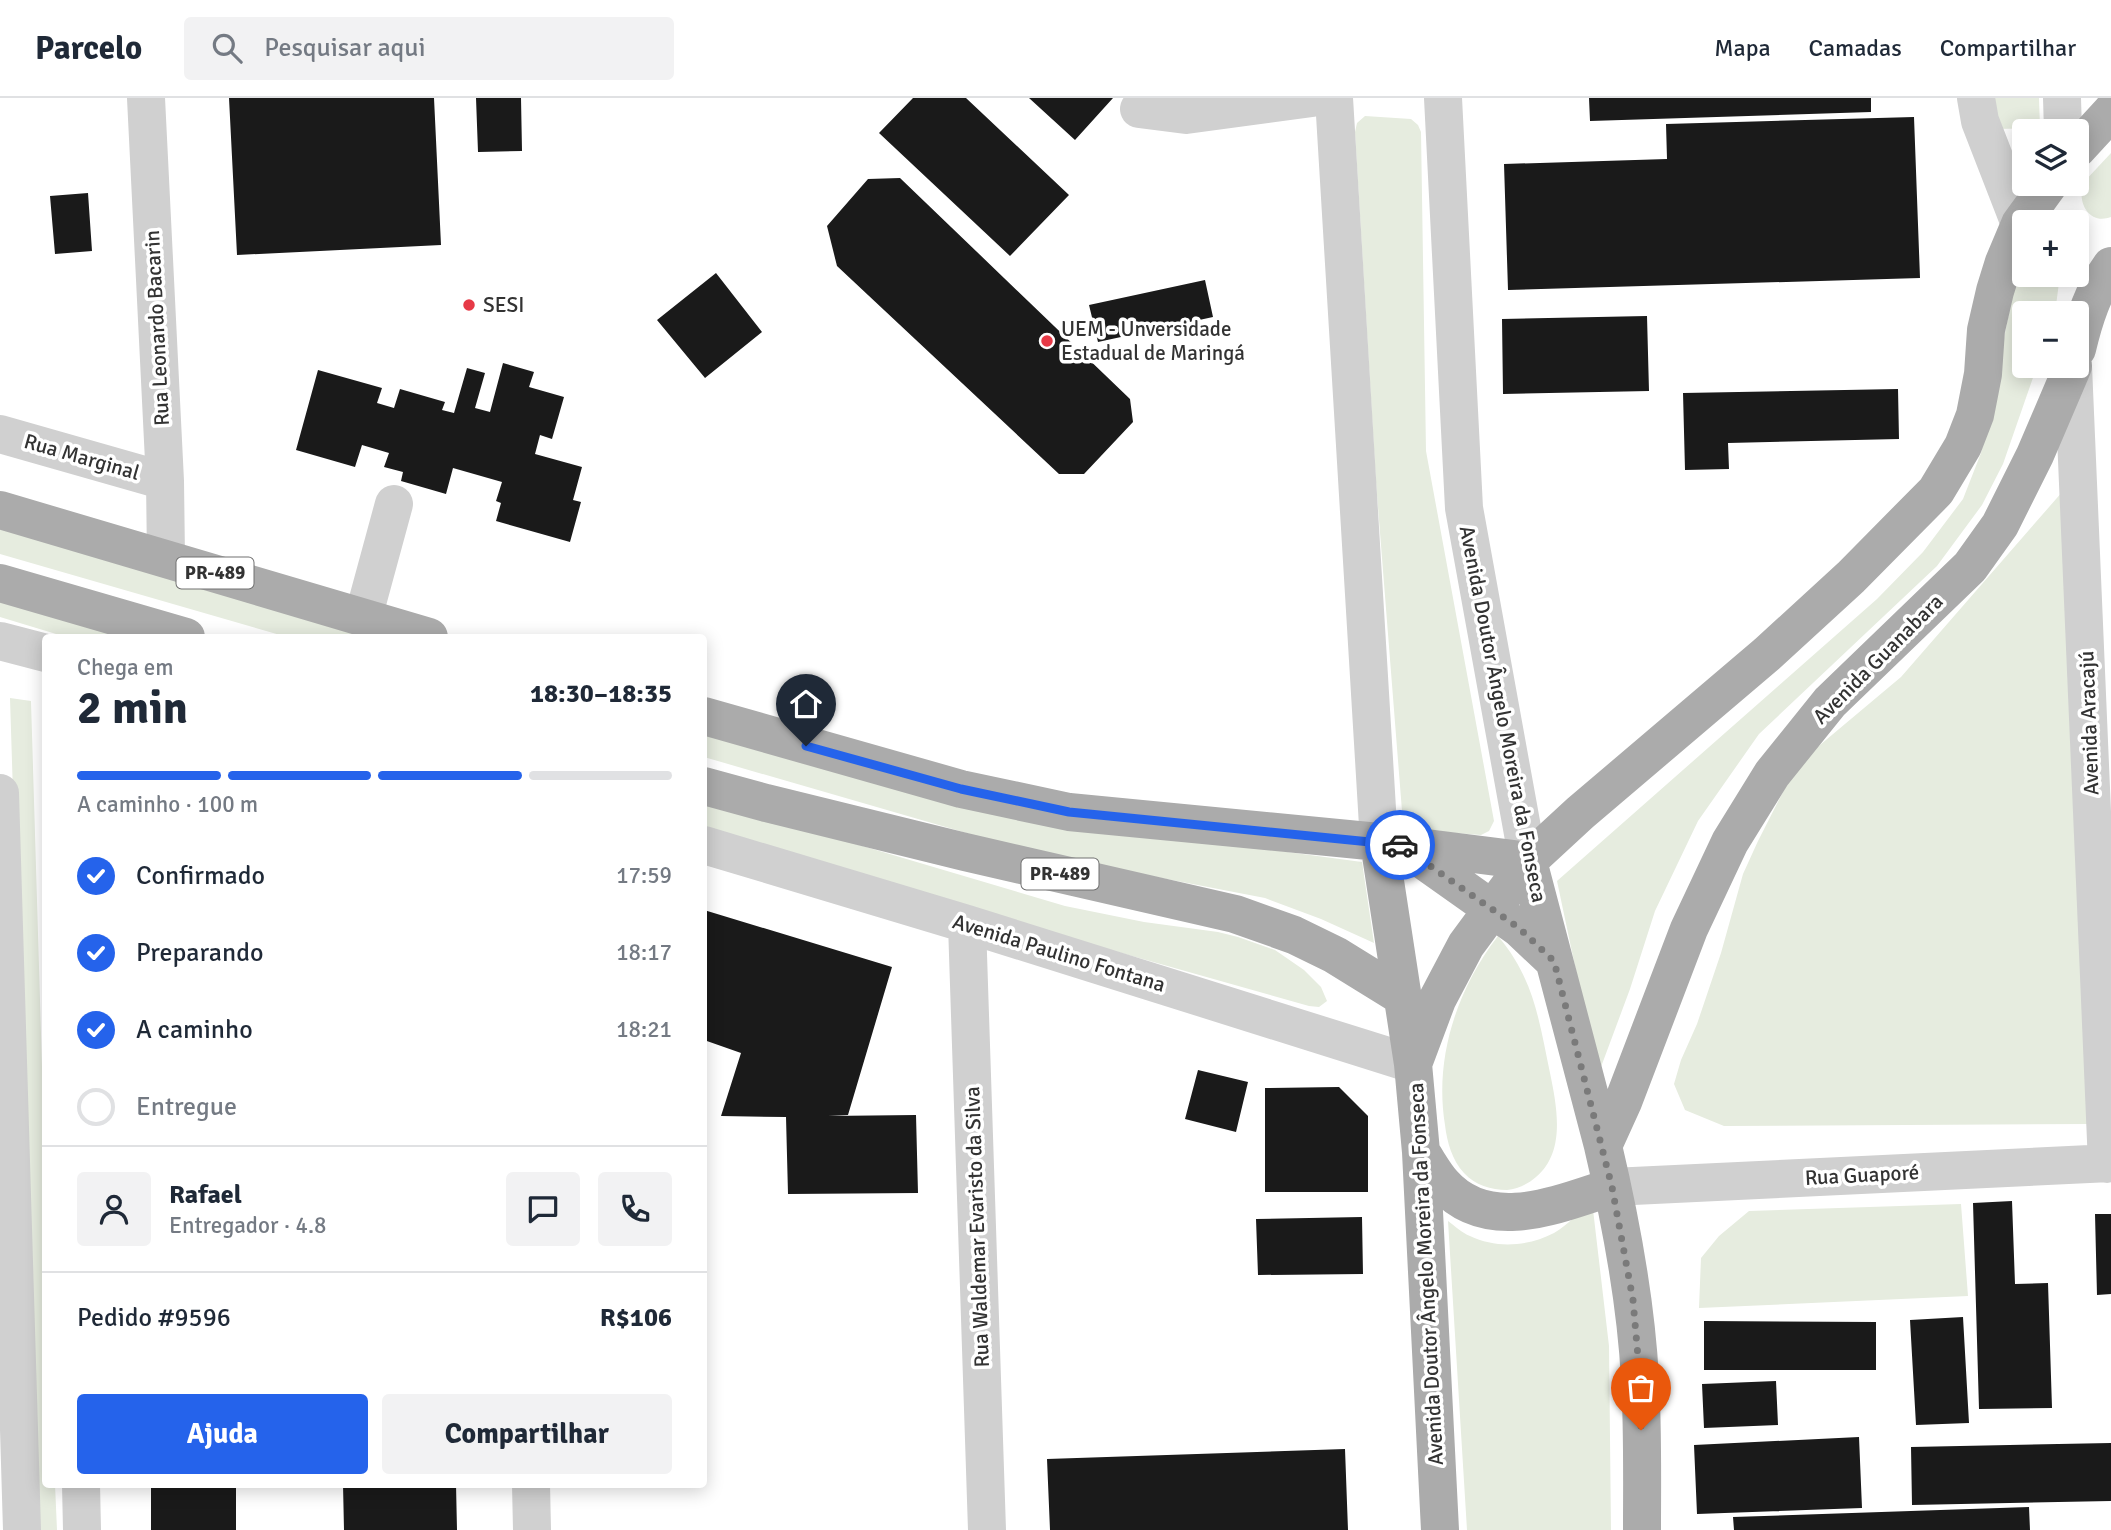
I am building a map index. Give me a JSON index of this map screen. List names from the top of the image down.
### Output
{
  "streets": {
    "main road": ["PR-489", "Avenida Guanabara", "Avenida Doutor Ângelo Moreira da Fonseca"],
    "street": [
      "Rua Leonardo Bacarin",
      "Rua Marginal",
      "Avenida Aracajú",
      "Avenida Paulino Fontana",
      "Rua Guaporé",
      "Rua Waldemar Evaristo da Silva"
    ]
  },
  "crossings": [
    ["Rua Leonardo Bacarin", "Rua Marginal"],
    ["Rua Leonardo Bacarin", "PR-489"],
    ["PR-489", "Avenida Doutor Ângelo Moreira da Fonseca"],
    ["Avenida Guanabara", "Avenida Doutor Ângelo Moreira da Fonseca"],
    ["Avenida Doutor Ângelo Moreira da Fonseca", "Avenida Paulino Fontana"],
    ["Avenida Doutor Ângelo Moreira da Fonseca", "Rua Guaporé"],
    ["Avenida Aracajú", "Rua Guaporé"],
    ["Avenida Paulino Fontana", "Rua Waldemar Evaristo da Silva"]
  ],
  "places": ["SESI", "UEM - Unversidade Estadual de Maringá"],
  "page": {
    "header": "Parcelo",
    "search": "Pesquisar aqui",
    "nav": ["Mapa", "Camadas", "Compartilhar"],
    "map_buttons": ["+", "−"],
    "heading": ["2 min", "Chega em", "18:30–18:35"],
    "panel": [
      "Rafael",
      "Entregador · 4.8",
      "Pedido #9596",
      "R$106"
    ],
    "bar": "A caminho · 100 m",
    "list": [
      ["Confirmado", "17:59"],
      ["Preparando", "18:17"],
      ["A caminho", "18:21"],
      "Entregue"
    ],
    "buttons": ["Ajuda", "Compartilhar"]
  }
}
